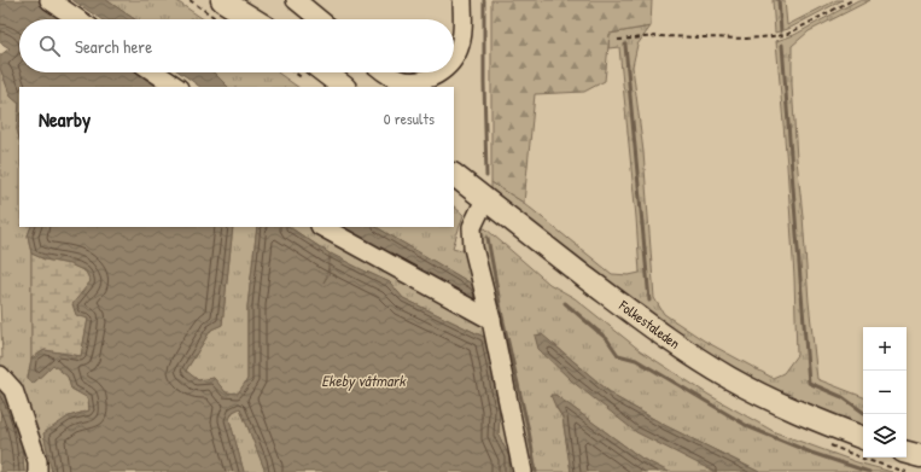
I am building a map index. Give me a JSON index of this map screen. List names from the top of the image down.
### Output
{
  "streets": {
    "main road": ["Folkestaleden"]
  },
  "water": ["Ekeby våtmark"],
  "page": {
    "search": "Search here",
    "heading": ["Nearby", "0 results"],
    "map_buttons": ["+", "−"]
  }
}
